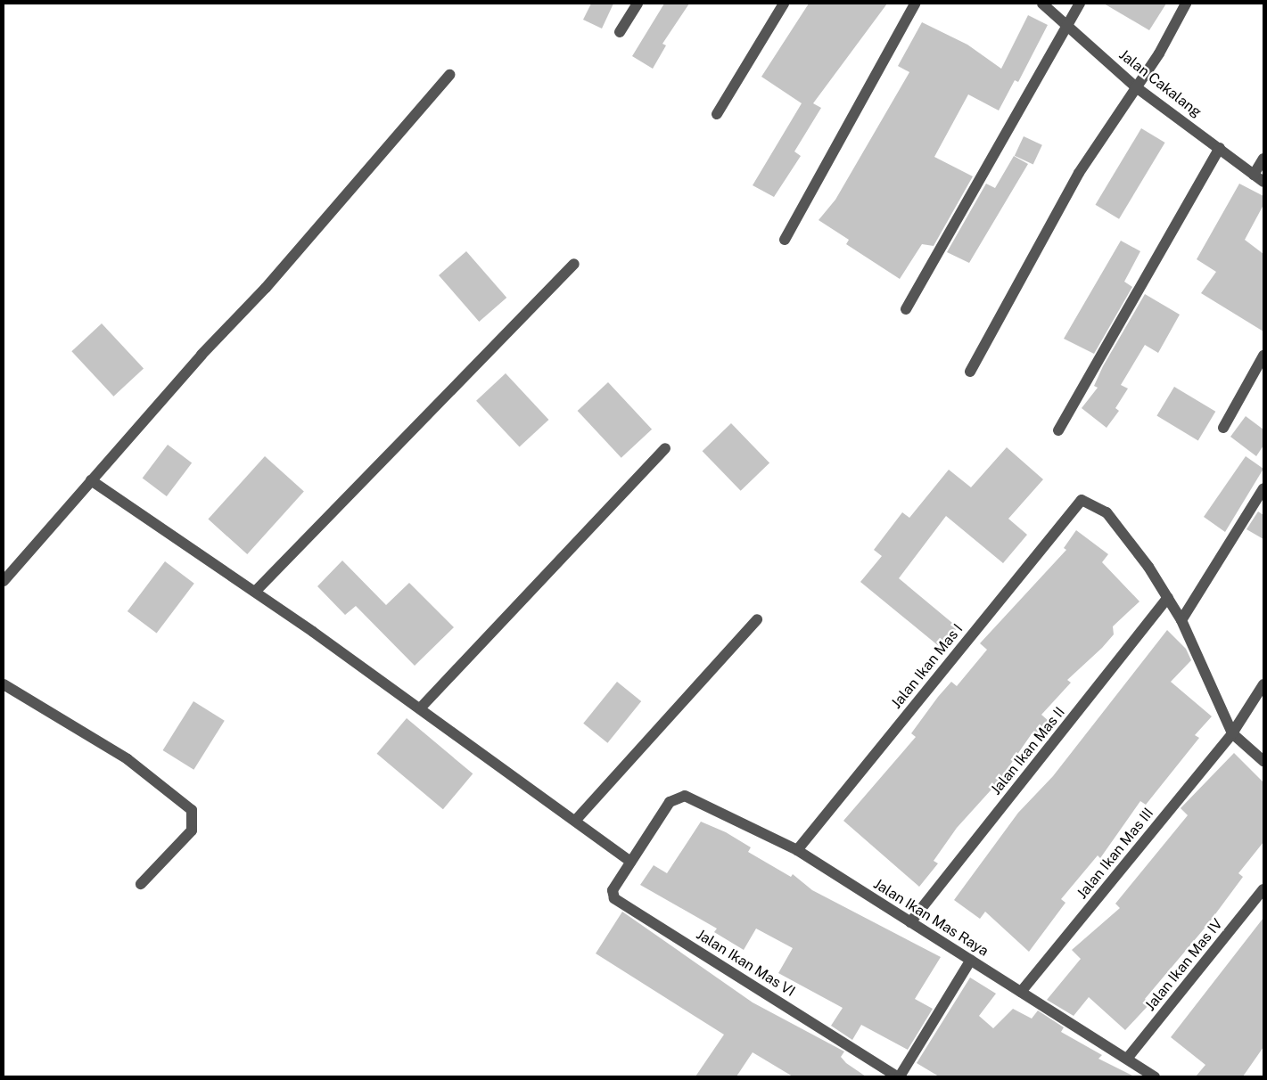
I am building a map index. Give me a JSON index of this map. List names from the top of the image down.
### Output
{
  "streets": {
    "street": [
      "Jalan Cakalang",
      "Jalan Ikan Mas I",
      "Jalan Ikan Mas II",
      "Jalan Ikan Mas III",
      "Jalan Ikan Mas Raya",
      "Jalan Ikan Mas VI",
      "Jalan Ikan Mas IV"
    ]
  },
  "crossings": [
    ["Jalan Ikan Mas I", "Jalan Ikan Mas II"],
    ["Jalan Ikan Mas I", "Jalan Ikan Mas Raya"],
    ["Jalan Ikan Mas II", "Jalan Ikan Mas Raya"],
    ["Jalan Ikan Mas III", "Jalan Ikan Mas Raya"],
    ["Jalan Ikan Mas Raya", "Jalan Ikan Mas VI"],
    ["Jalan Ikan Mas Raya", "Jalan Ikan Mas IV"]
  ]
}
